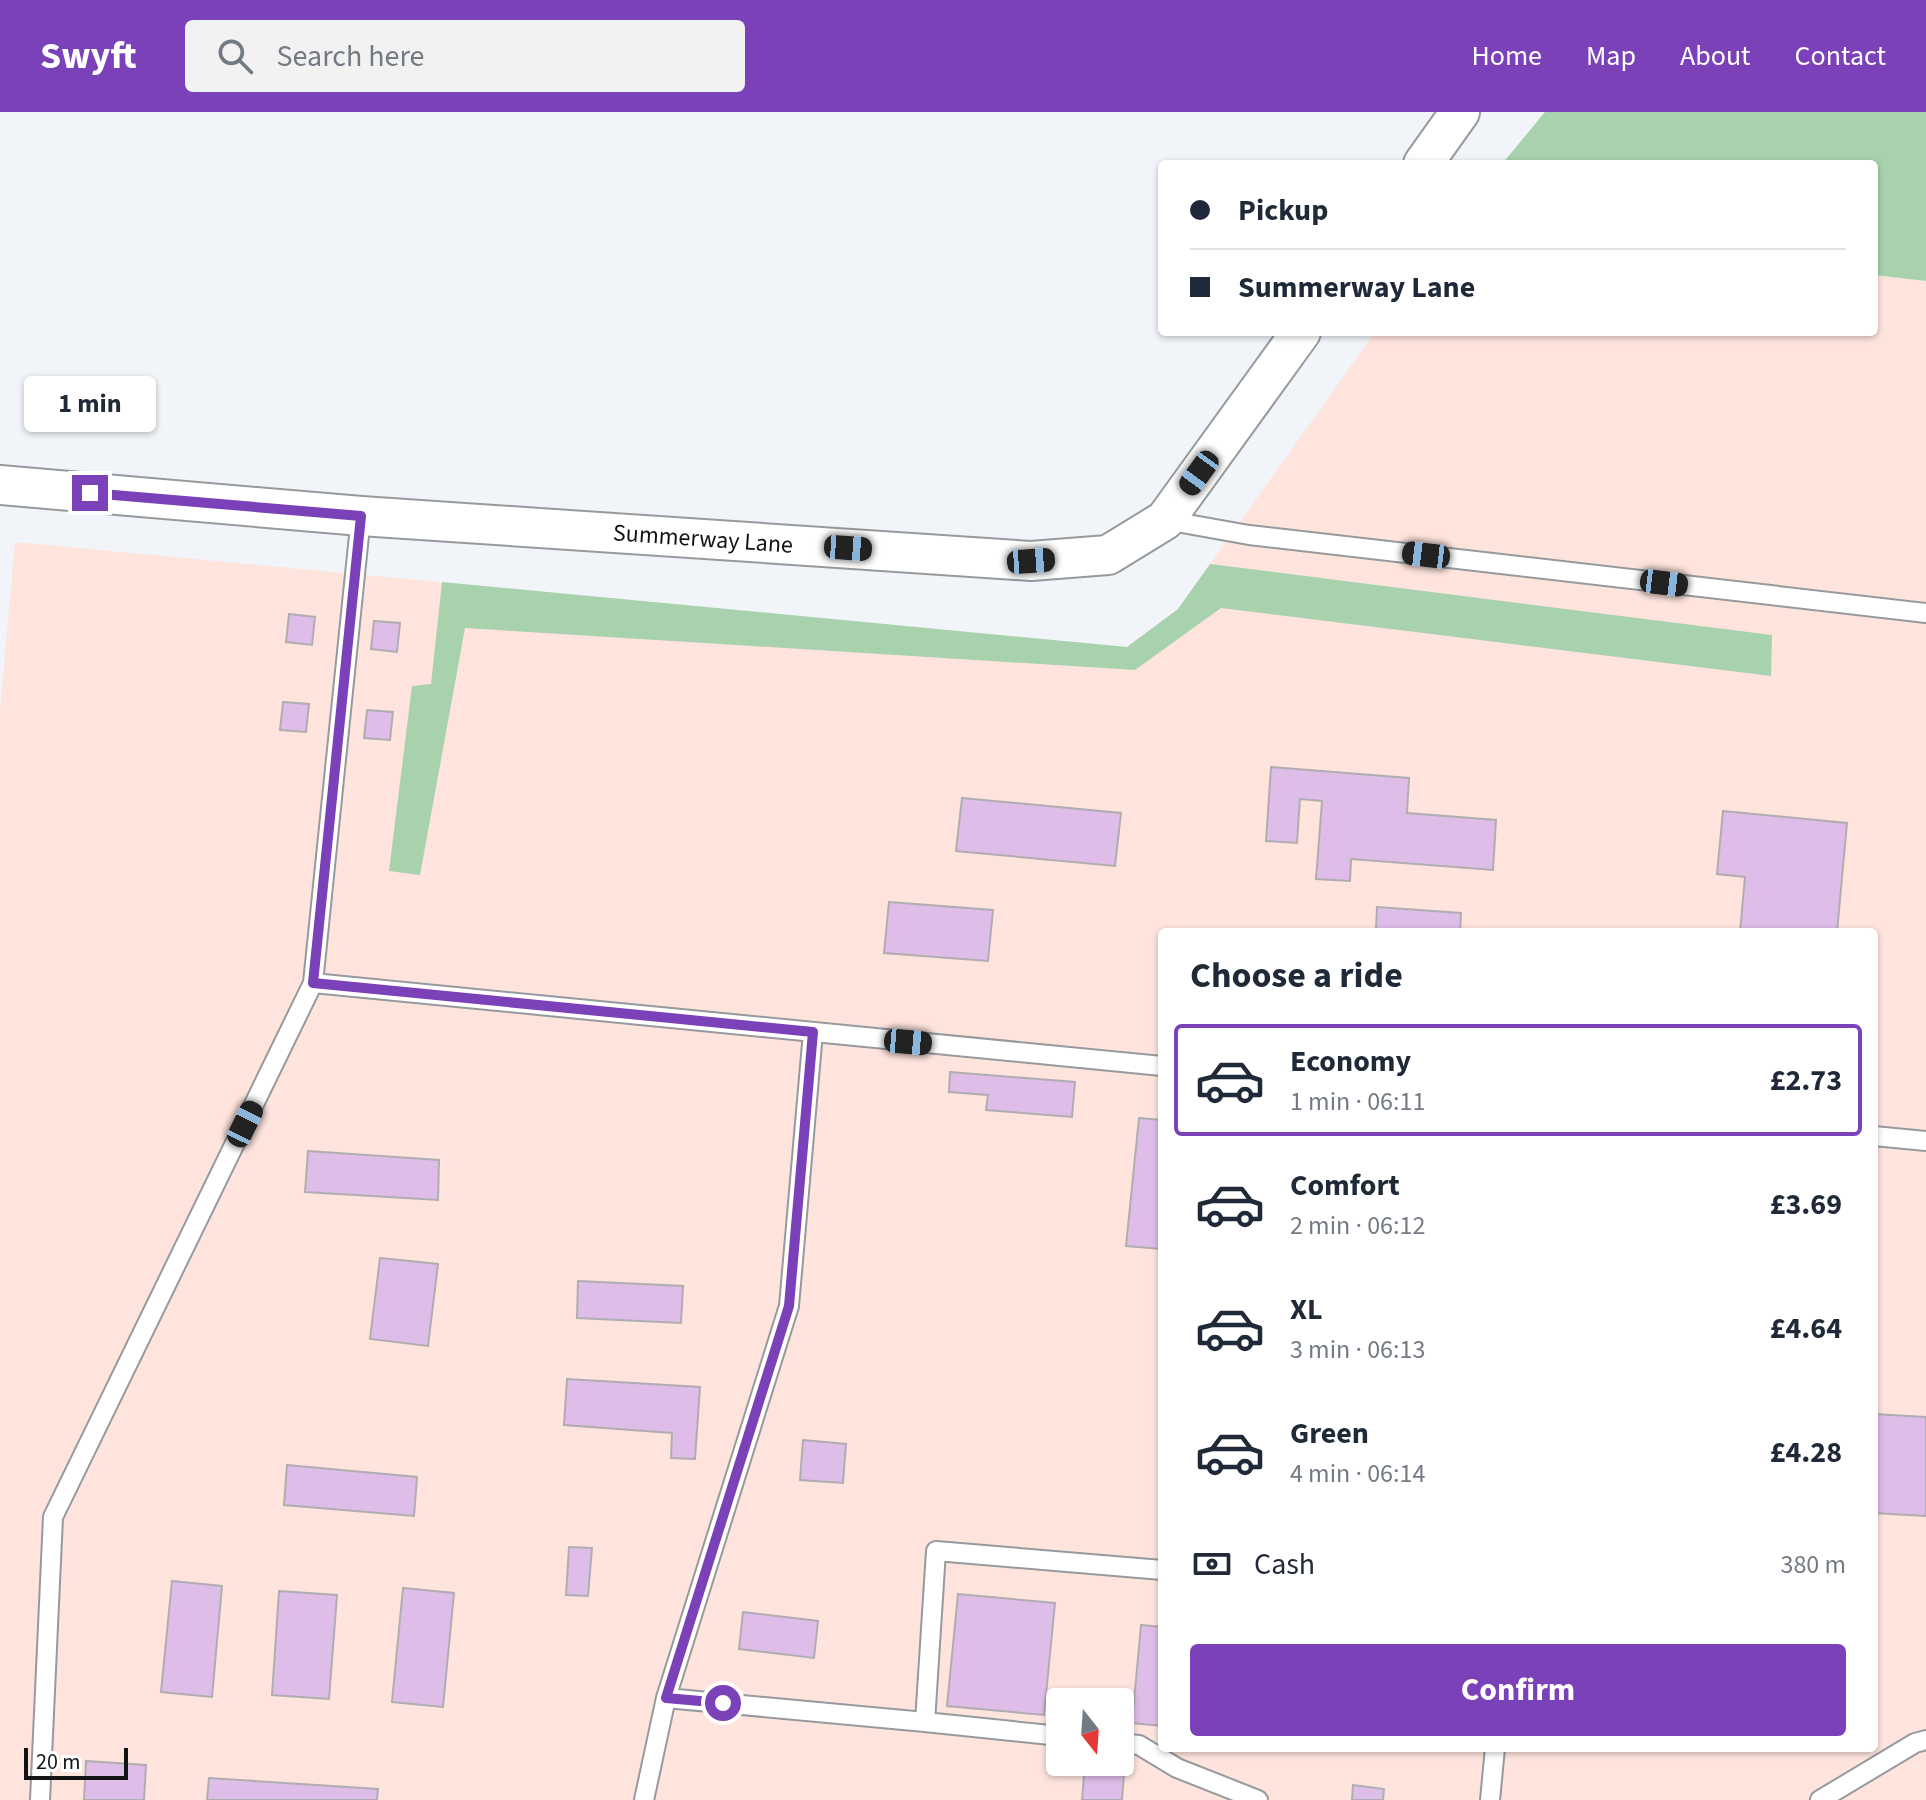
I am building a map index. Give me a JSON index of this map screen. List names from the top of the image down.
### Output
{
  "streets": {
    "street": ["Summerway Lane"]
  },
  "scale_bar": "20 m",
  "north": "bottom",
  "page": {
    "header": "Swyft",
    "search": "Search here",
    "nav": [
      "Home",
      "Map",
      "About",
      "Contact"
    ],
    "banner": ["Pickup", "Summerway Lane"],
    "bubble": "1 min",
    "heading": "Choose a ride",
    "list": [
      {
        "name": "Economy",
        "note": "1 min · 06:11",
        "value": "£2.73"
      },
      {
        "name": "Comfort",
        "note": "2 min · 06:12",
        "value": "£3.69"
      },
      {
        "name": "XL",
        "note": "3 min · 06:13",
        "value": "£4.64"
      },
      {
        "name": "Green",
        "note": "4 min · 06:14",
        "value": "£4.28"
      }
    ],
    "pay": ["Cash", "380 m"],
    "buttons": "Confirm",
    "scale": "20 m"
  }
}
